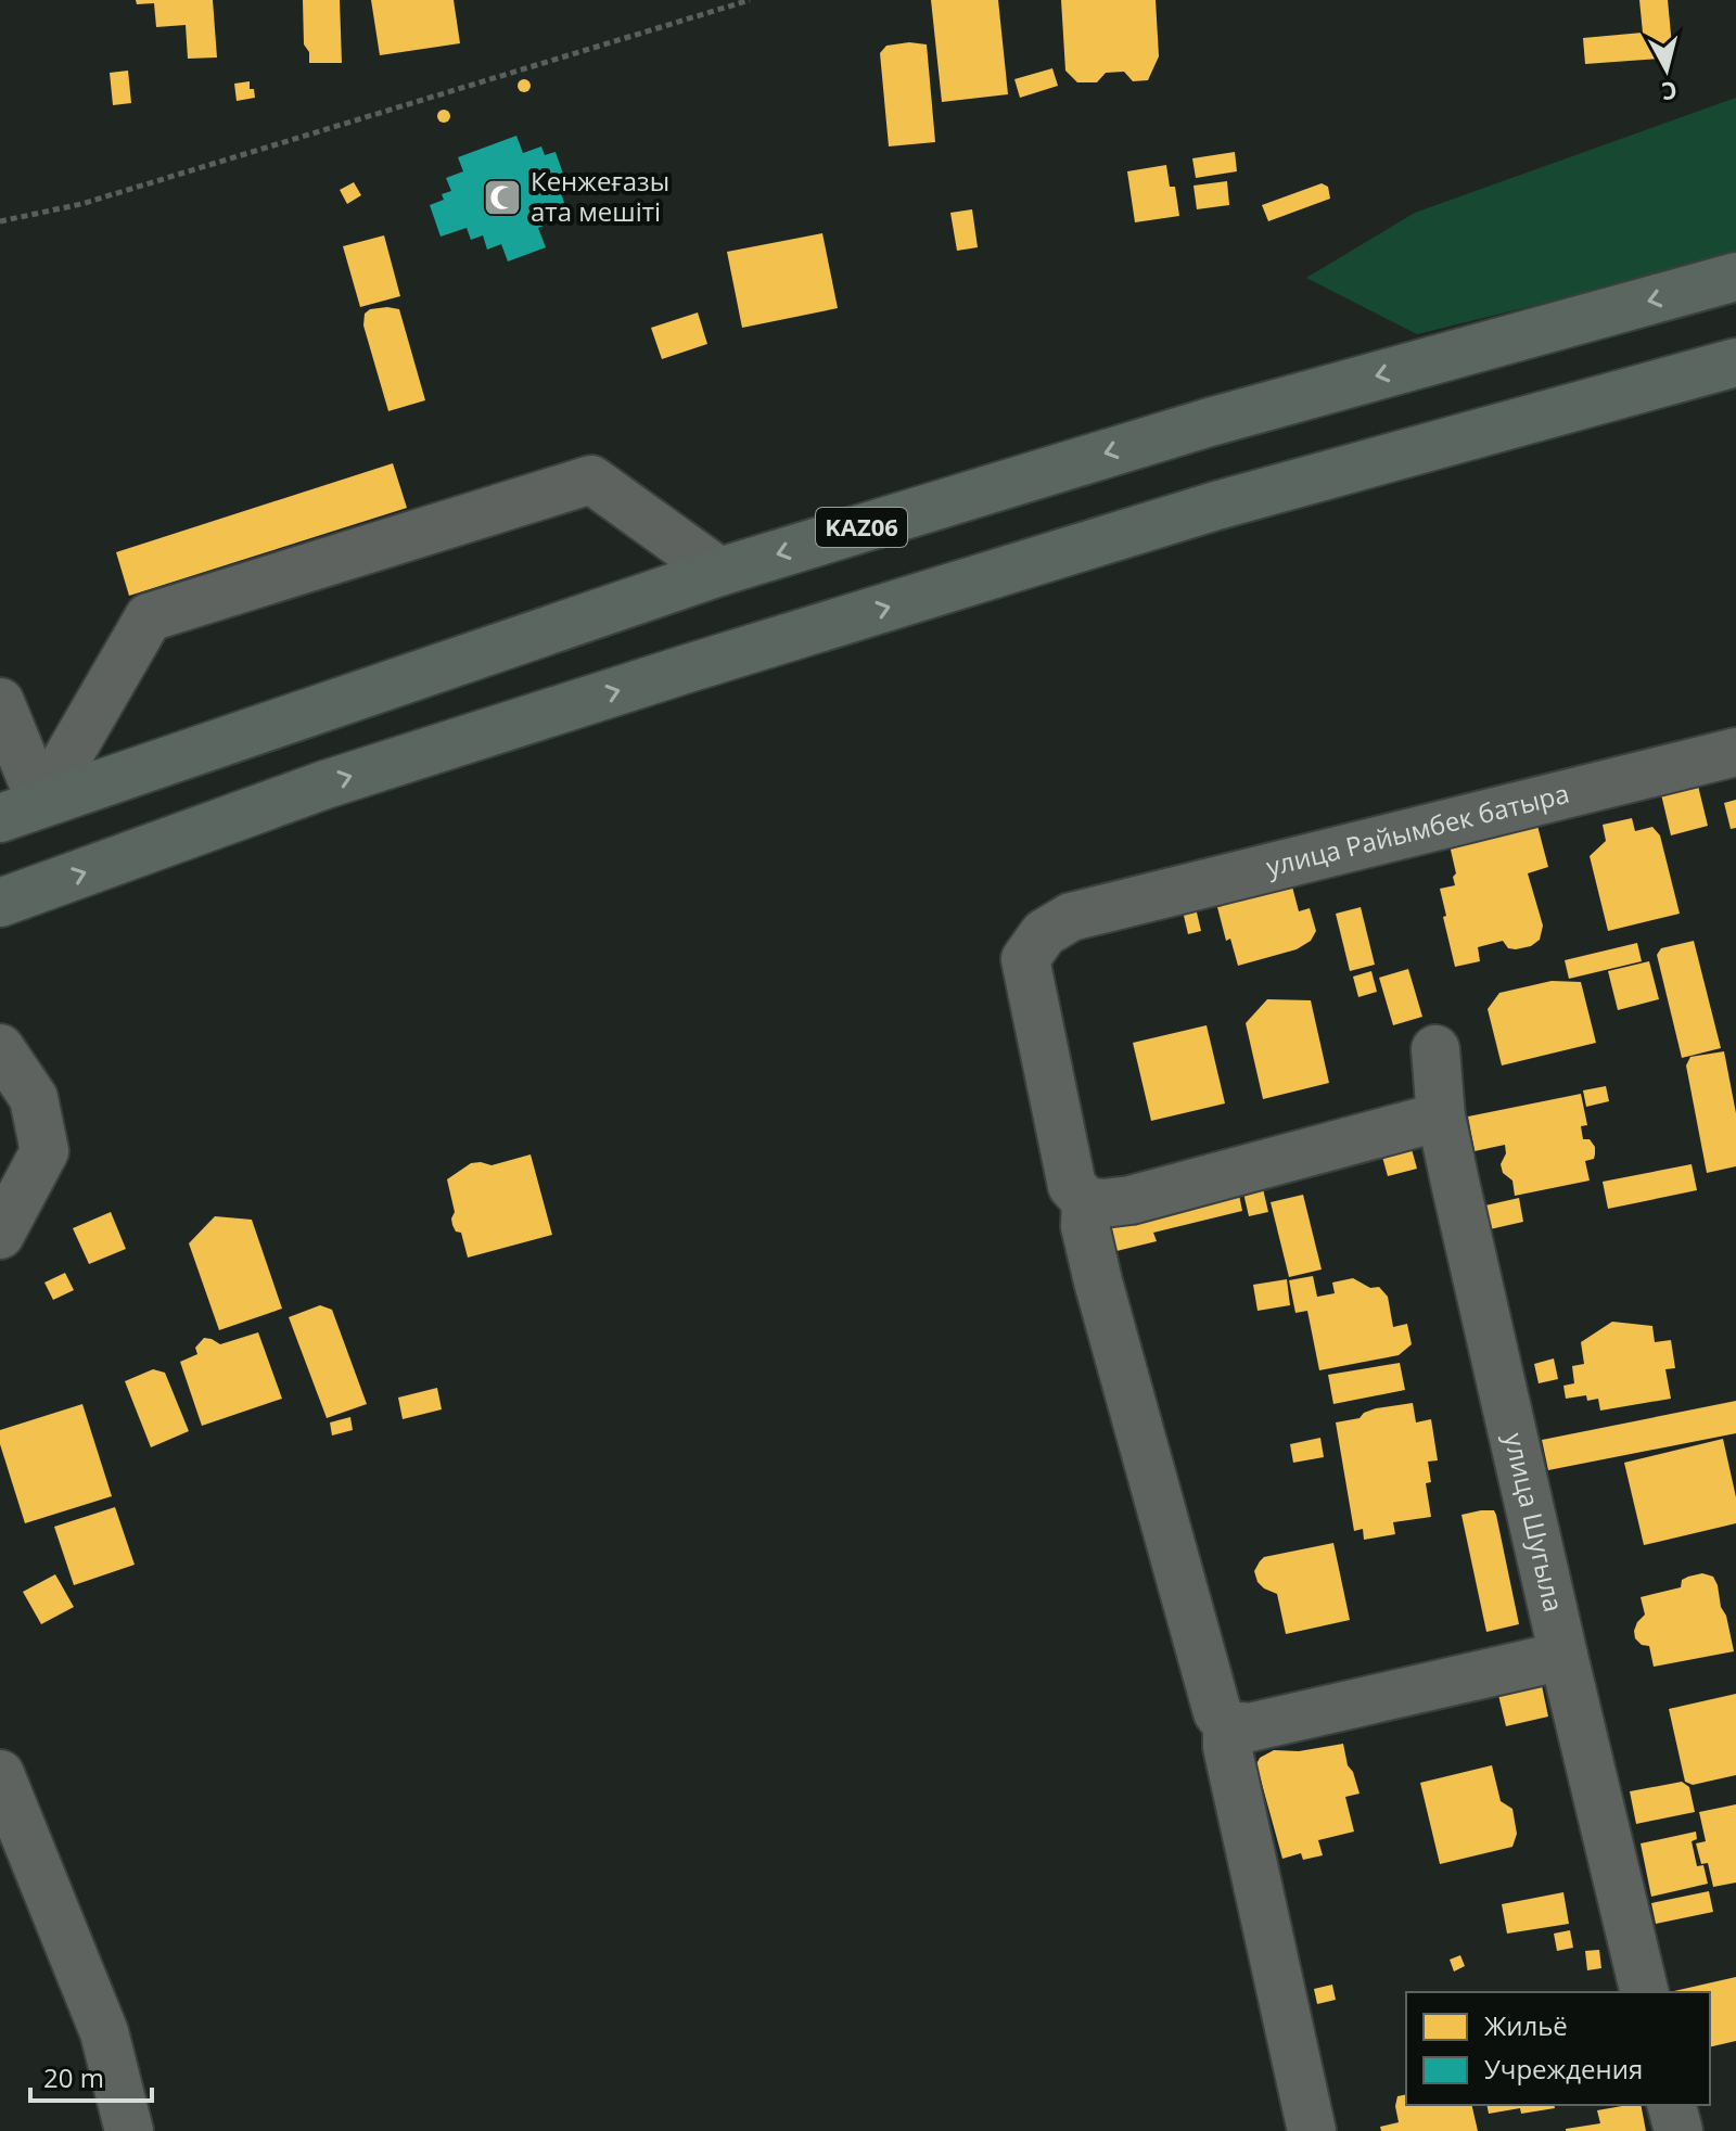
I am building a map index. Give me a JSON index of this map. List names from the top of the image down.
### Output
{
  "streets": {
    "highway": ["KАZ06"],
    "street": ["улица Райымбек батыра", "улица Шугыла"]
  },
  "places": {
    "mosque": ["Кенжеғазы ата мешіті"]
  },
  "legend": ["Жильё", "Учреждения"],
  "scale_bar": "20 m",
  "north": "bottom"
}
